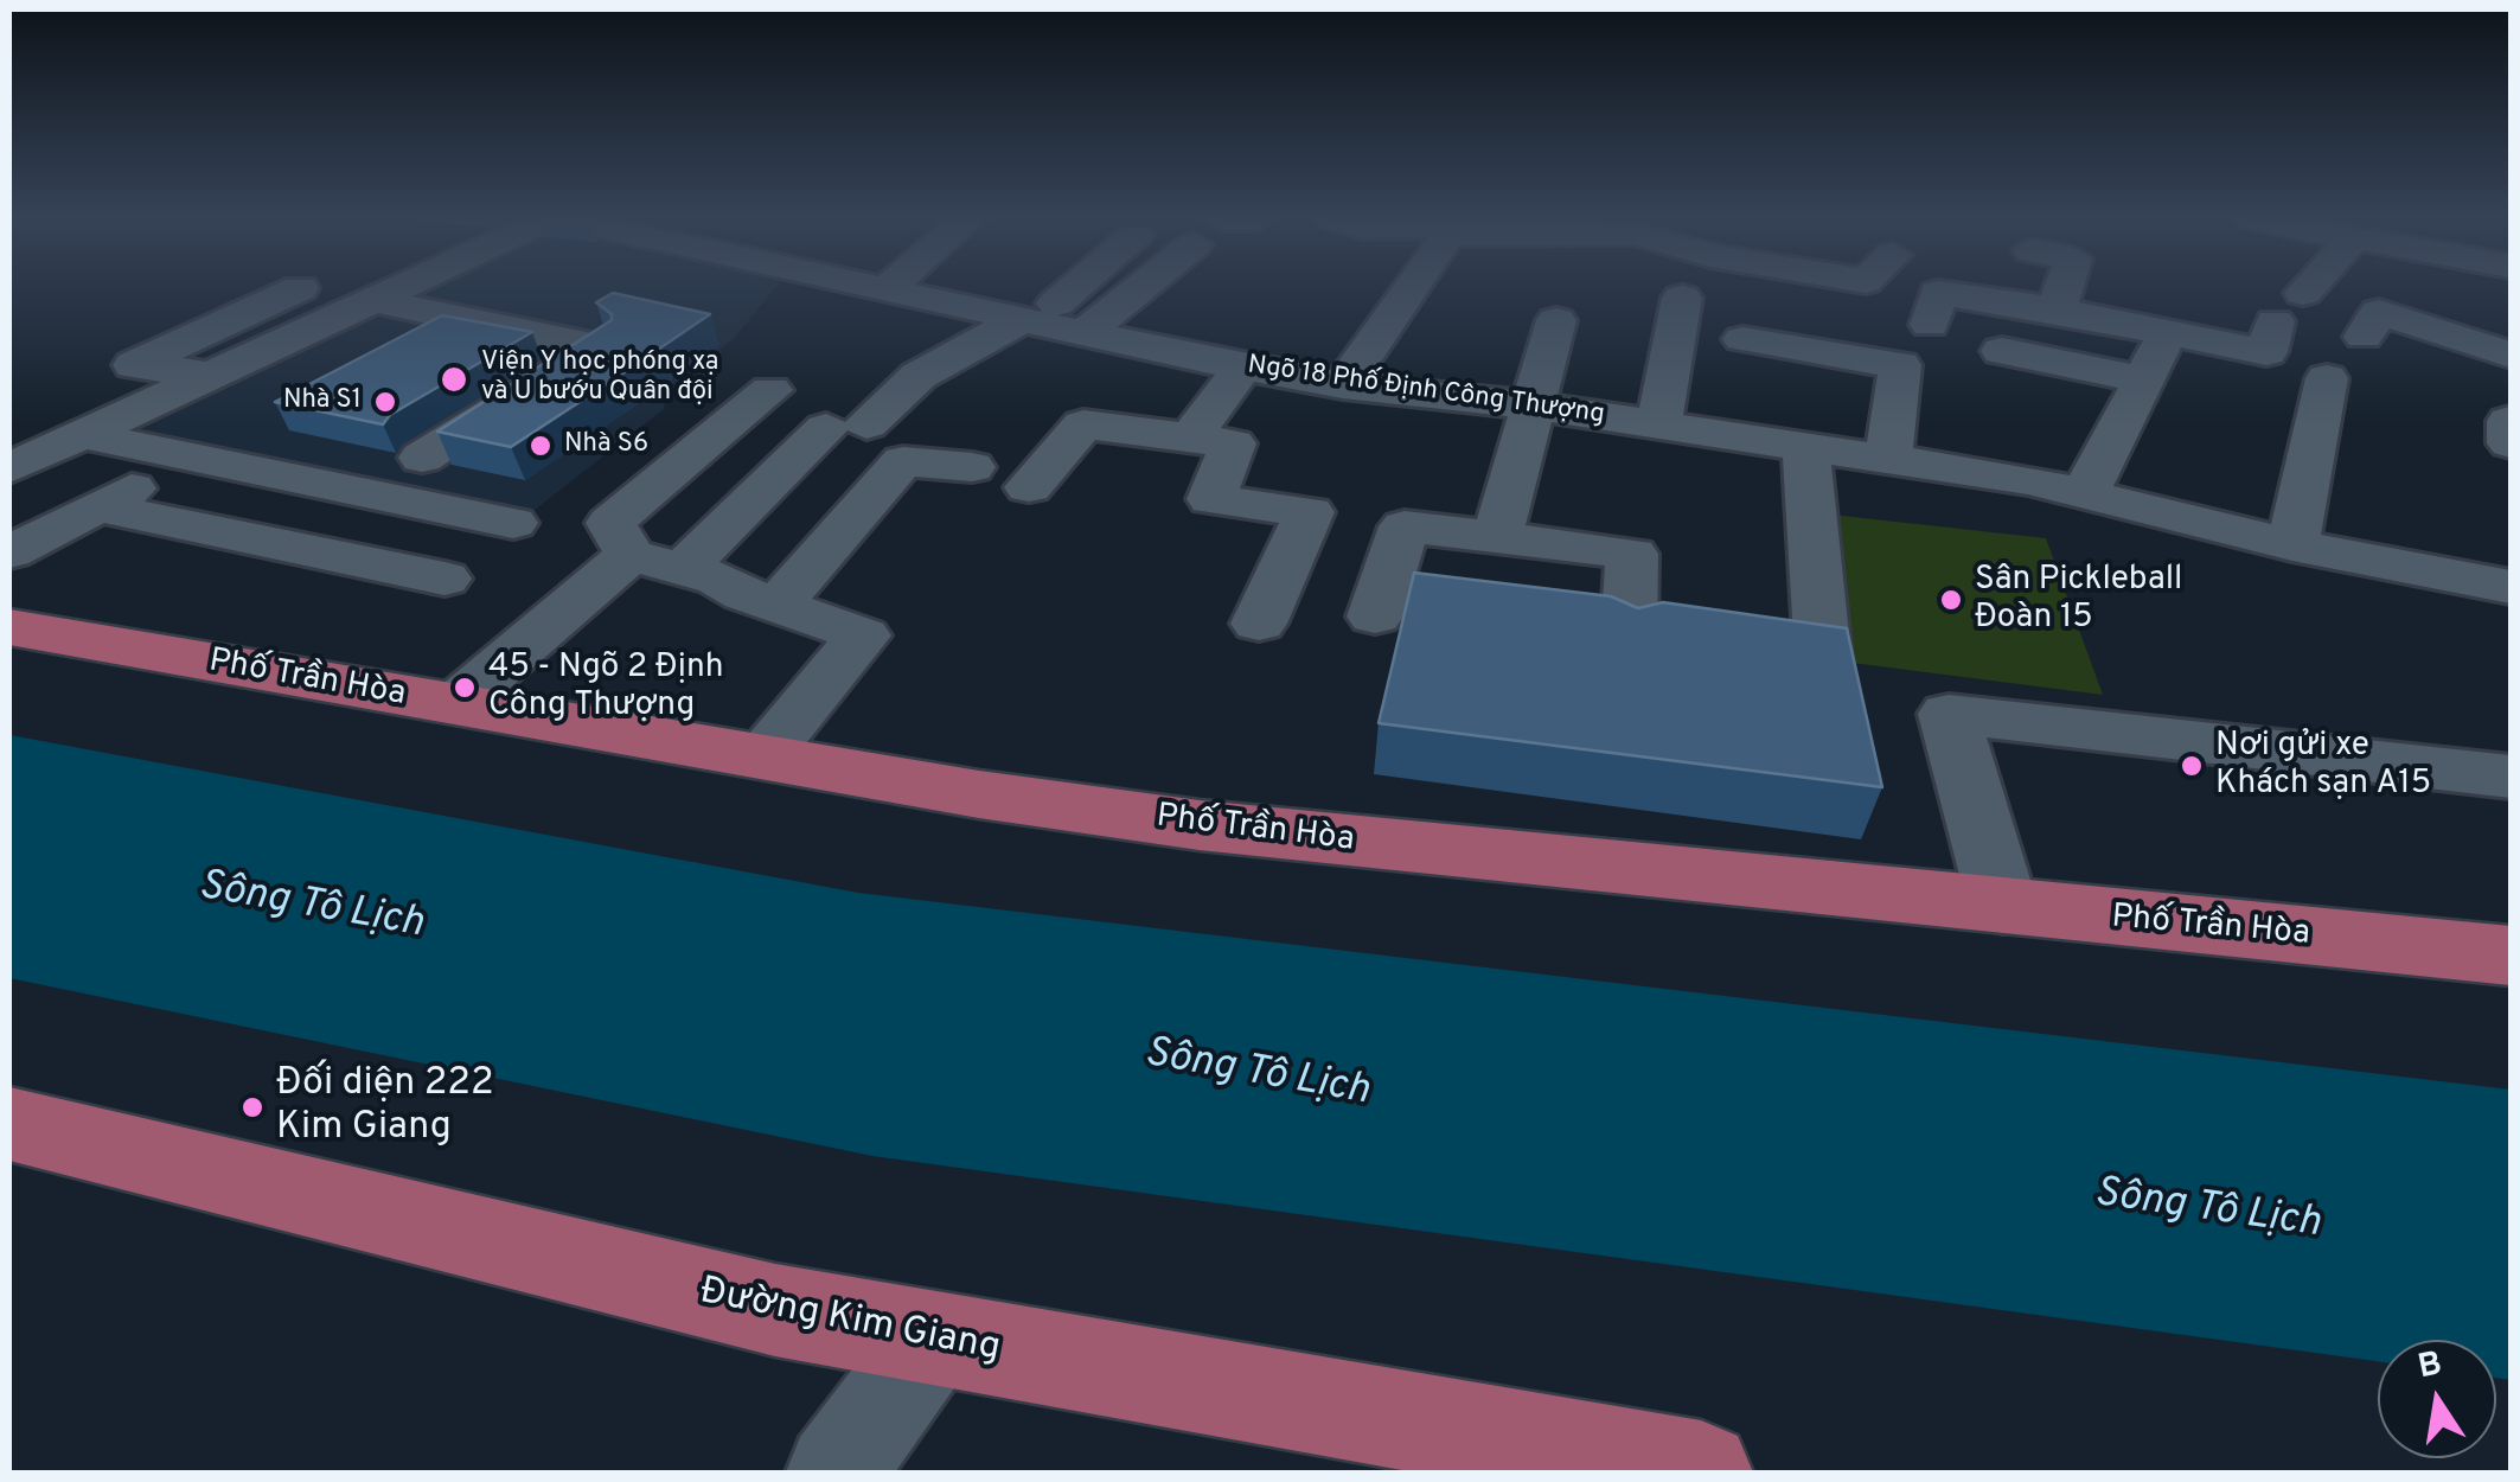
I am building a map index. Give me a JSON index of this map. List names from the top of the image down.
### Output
{
  "streets": {
    "main road": ["Phố Trần Hòa", "Đường Kim Giang"],
    "street": ["Ngõ 18 Phố Định Công Thượng"]
  },
  "water": ["Sông Tô Lịch"],
  "places": [
    "Viện Y học phóng xạ và U bướu Quân đội",
    "Nhà S1",
    "Nhà S6",
    "Sân Pickleball Đoàn 15",
    "45 - Ngõ 2 Định Công Thượng",
    "Nơi gửi xe Khách sạn A15",
    "Đối diện 222 Kim Giang"
  ],
  "north": "top"
}
